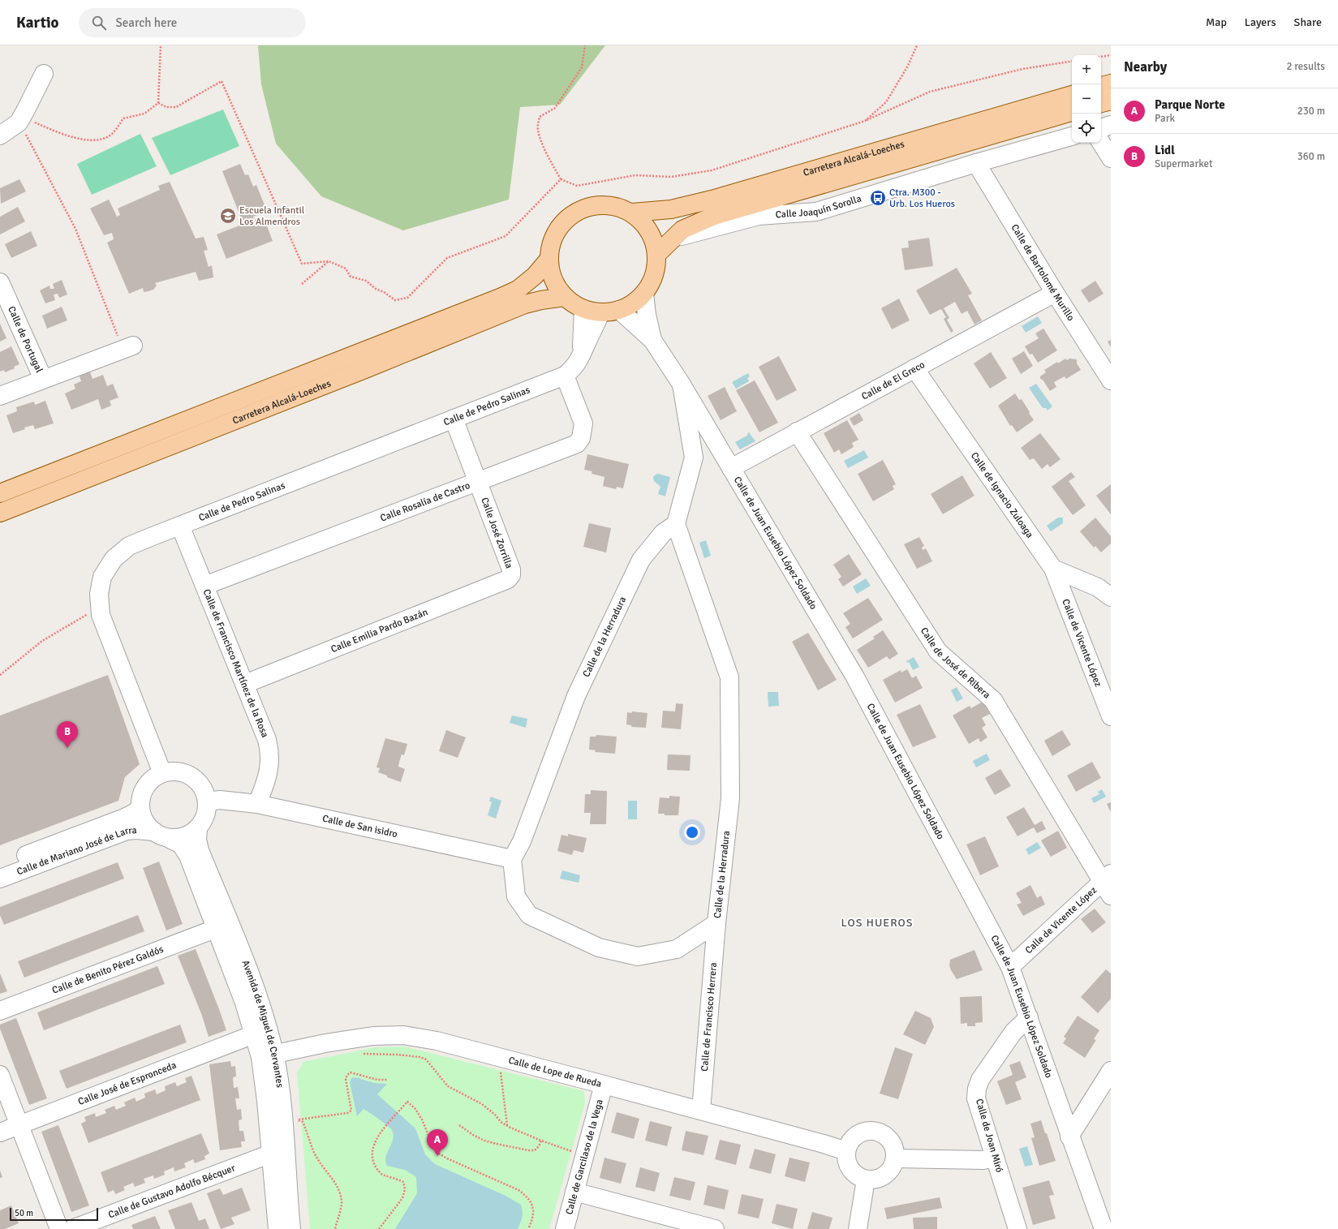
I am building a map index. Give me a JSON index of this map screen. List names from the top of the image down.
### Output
{
  "streets": {
    "main road": ["Carretera Alcalá-Loeches"],
    "street": [
      "Calle Joaquín Sorolla",
      "Calle de Bartolomé Murillo",
      "Calle de Portugal",
      "Calle de El Greco",
      "Calle de Pedro Salinas",
      "Calle de Ignacio Zuloaga",
      "Calle Rosalía de Castro",
      "Calle José Zorrilla",
      "Calle de Juan Eusebio López Soldado",
      "Calle Emilia Pardo Bazán",
      "Calle de la Herradura",
      "Calle de Vicente López",
      "Calle de José de Ribera",
      "Calle de Francisco Martínez de la Rosa",
      "Calle de San isidro",
      "Calle de Mariano José de Larra",
      "Calle de Benito Pérez Galdós",
      "Calle de Francisco Herrera",
      "Avenida de Miguel de Cervantes",
      "Calle de Lope de Rueda",
      "Calle José de Espronceda",
      "Calle de Joan Miró",
      "Calle de Garcilaso de la Vega",
      "Calle de Gustavo Adolfo Bécquer"
    ]
  },
  "crossings": [
    ["Carretera Alcalá-Loeches", "Calle Joaquín Sorolla"],
    ["Carretera Alcalá-Loeches", "Calle de Pedro Salinas"],
    ["Carretera Alcalá-Loeches", "Calle de Juan Eusebio López Soldado"],
    ["Calle Joaquín Sorolla", "Calle de Bartolomé Murillo"],
    ["Calle de Bartolomé Murillo", "Calle de El Greco"],
    ["Calle de El Greco", "Calle de Ignacio Zuloaga"],
    ["Calle de El Greco", "Calle de Juan Eusebio López Soldado"],
    ["Calle de El Greco", "Calle de José de Ribera"],
    ["Calle de Pedro Salinas", "Calle Rosalía de Castro"],
    ["Calle de Pedro Salinas", "Calle José Zorrilla"],
    ["Calle de Pedro Salinas", "Calle de Juan Eusebio López Soldado"],
    ["Calle de Pedro Salinas", "Calle de Francisco Martínez de la Rosa"],
    ["Calle de Pedro Salinas", "Calle de San isidro"],
    ["Calle de Pedro Salinas", "Calle de Mariano José de Larra"],
    ["Calle de Pedro Salinas", "Avenida de Miguel de Cervantes"],
    ["Calle de Ignacio Zuloaga", "Calle de Vicente López"],
    ["Calle Rosalía de Castro", "Calle José Zorrilla"],
    ["Calle Rosalía de Castro", "Calle de Francisco Martínez de la Rosa"],
    ["Calle José Zorrilla", "Calle Emilia Pardo Bazán"],
    ["Calle de Juan Eusebio López Soldado", "Calle de Vicente López"],
    ["Calle de Juan Eusebio López Soldado", "Calle de Joan Miró"],
    ["Calle Emilia Pardo Bazán", "Calle de Francisco Martínez de la Rosa"],
    ["Calle de la Herradura", "Calle de San isidro"],
    ["Calle de la Herradura", "Calle de Francisco Herrera"],
    ["Calle de Vicente López", "Calle de José de Ribera"],
    ["Calle de Francisco Martínez de la Rosa", "Calle de San isidro"],
    ["Calle de San isidro", "Calle de Mariano José de Larra"],
    ["Calle de San isidro", "Avenida de Miguel de Cervantes"],
    ["Calle de Mariano José de Larra", "Avenida de Miguel de Cervantes"],
    ["Calle de Benito Pérez Galdós", "Avenida de Miguel de Cervantes"],
    ["Calle de Francisco Herrera", "Calle de Lope de Rueda"],
    ["Avenida de Miguel de Cervantes", "Calle de Lope de Rueda"],
    ["Avenida de Miguel de Cervantes", "Calle José de Espronceda"],
    ["Avenida de Miguel de Cervantes", "Calle de Gustavo Adolfo Bécquer"],
    ["Calle de Lope de Rueda", "Calle de Garcilaso de la Vega"]
  ],
  "districts": ["LOS HUEROS"],
  "places": {
    "bus stop": ["Ctra. M300 - Urb. Los Hueros"],
    "school or university": ["Escuela Infantil Los Almendros"]
  },
  "scale_bar": "50 m",
  "page": {
    "header": "Kartio",
    "search": "Search here",
    "nav": ["Map", "Layers", "Share"],
    "heading": ["Nearby", "2 results"],
    "map_buttons": ["+", "−"],
    "list": [
      {
        "mark": "A",
        "name": "Parque Norte",
        "note": "Park",
        "value": "230 m"
      },
      {
        "mark": "B",
        "name": "Lidl",
        "note": "Supermarket",
        "value": "360 m"
      }
    ],
    "pins": ["B", "A"],
    "scale": "50 m"
  }
}
